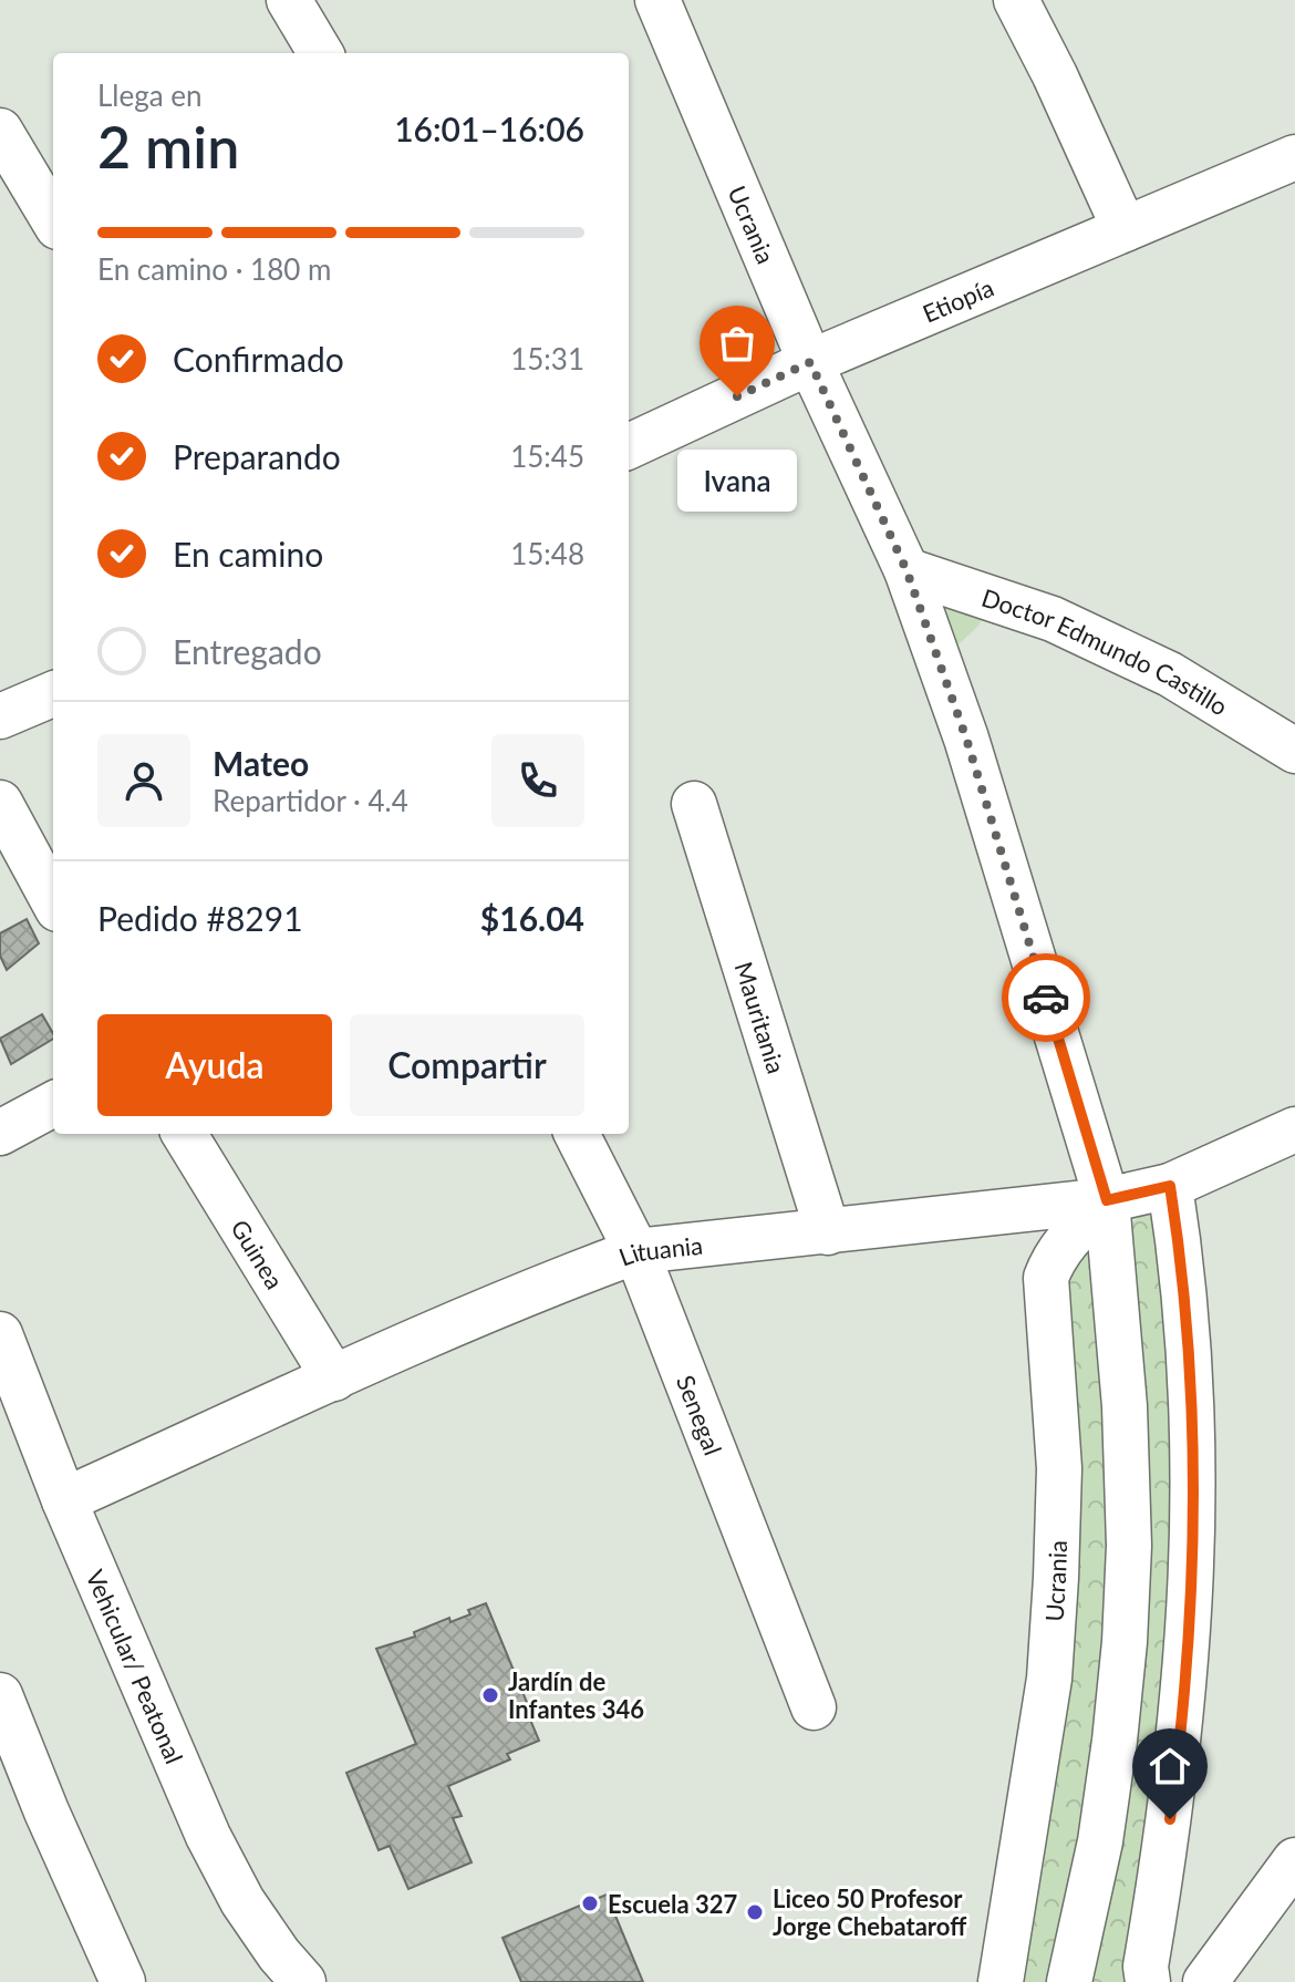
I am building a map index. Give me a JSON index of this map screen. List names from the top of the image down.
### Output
{
  "streets": {
    "street": [
      "Ucrania",
      "Etiopía",
      "Doctor Edmundo Castillo",
      "Mauritania",
      "Lituania",
      "Guinea",
      "Senegal",
      "Vehicular/ Peatonal"
    ]
  },
  "crossings": [
    ["Ucrania", "Etiopía"],
    ["Ucrania", "Doctor Edmundo Castillo"],
    ["Ucrania", "Lituania"],
    ["Mauritania", "Lituania"],
    ["Lituania", "Guinea"],
    ["Lituania", "Senegal"],
    ["Lituania", "Vehicular/ Peatonal"]
  ],
  "places": [
    "Ivana",
    "Jardín de Infantes 346",
    "Escuela 327",
    "Liceo 50 Profesor Jorge Chebataroff"
  ],
  "page": {
    "heading": ["2 min", "Llega en", "16:01–16:06"],
    "panel": [
      "Mateo",
      "Repartidor · 4.4",
      "Pedido #8291",
      "$16.04"
    ],
    "bar": "En camino · 180 m",
    "list": [
      ["Confirmado", "15:31"],
      ["Preparando", "15:45"],
      ["En camino", "15:48"],
      "Entregado"
    ],
    "bubble": "Ivana",
    "buttons": ["Ayuda", "Compartir"]
  }
}
